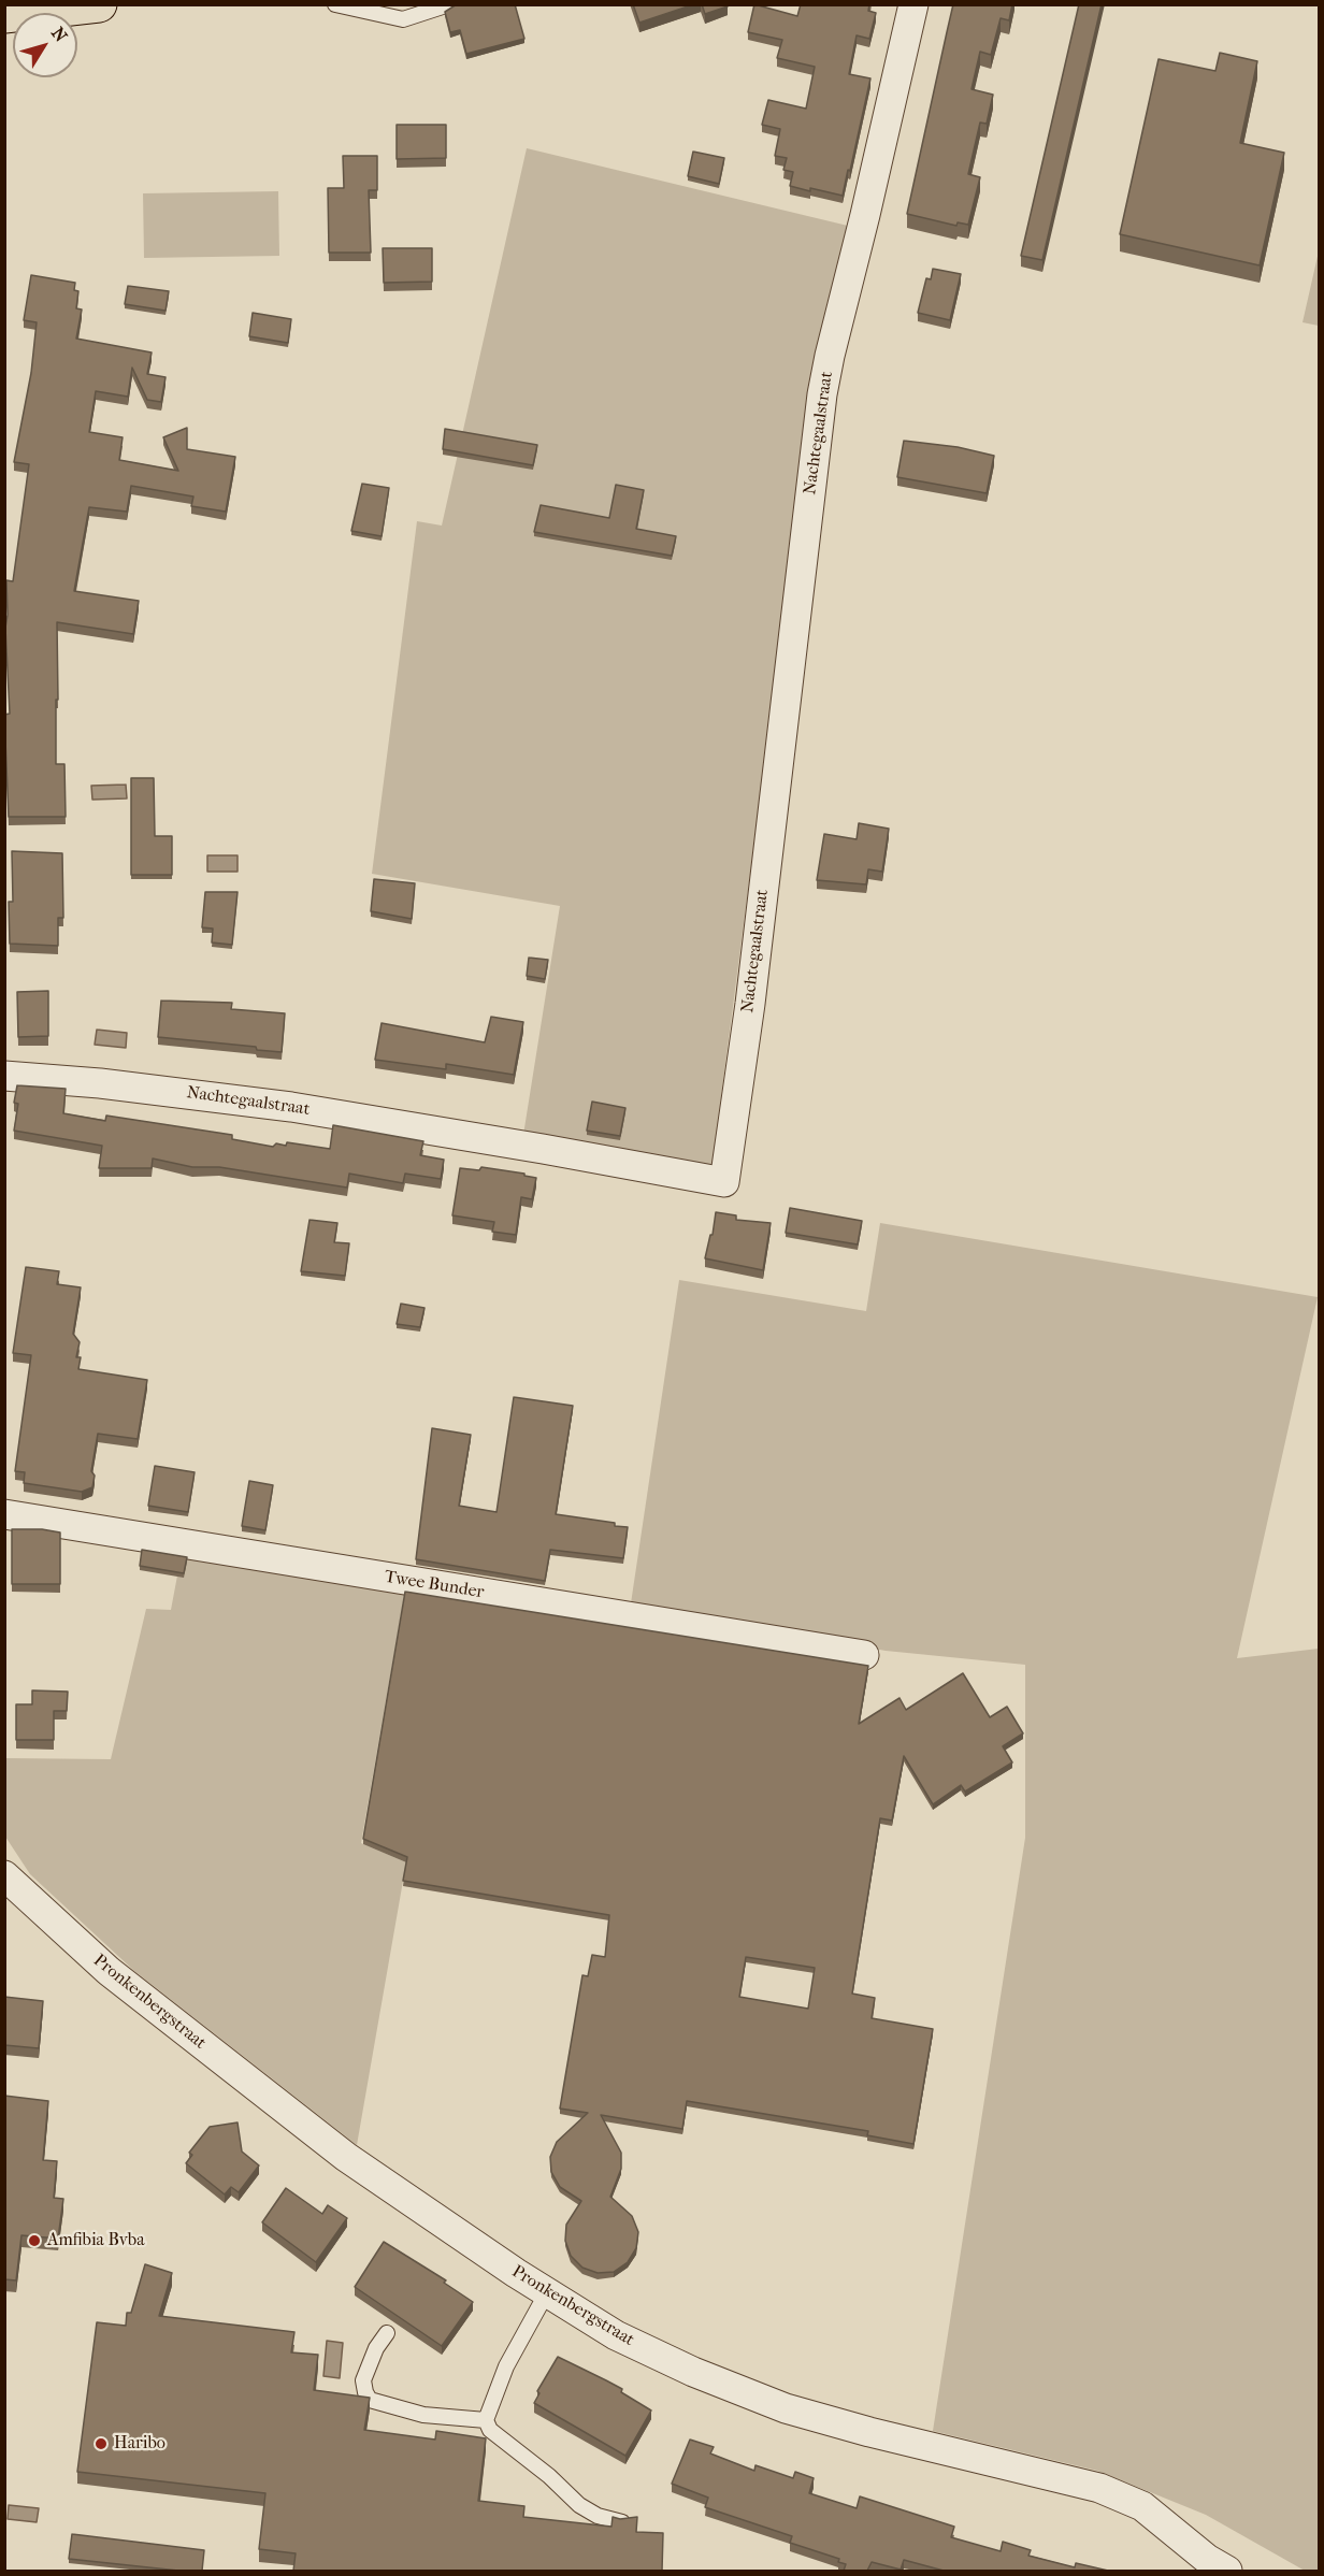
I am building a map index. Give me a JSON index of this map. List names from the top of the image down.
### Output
{
  "streets": {
    "street": ["Nachtegaalstraat", "Twee Bunder", "Pronkenbergstraat"]
  },
  "places": ["Amfibia Bvba", "Haribo"],
  "north": "top right"
}
